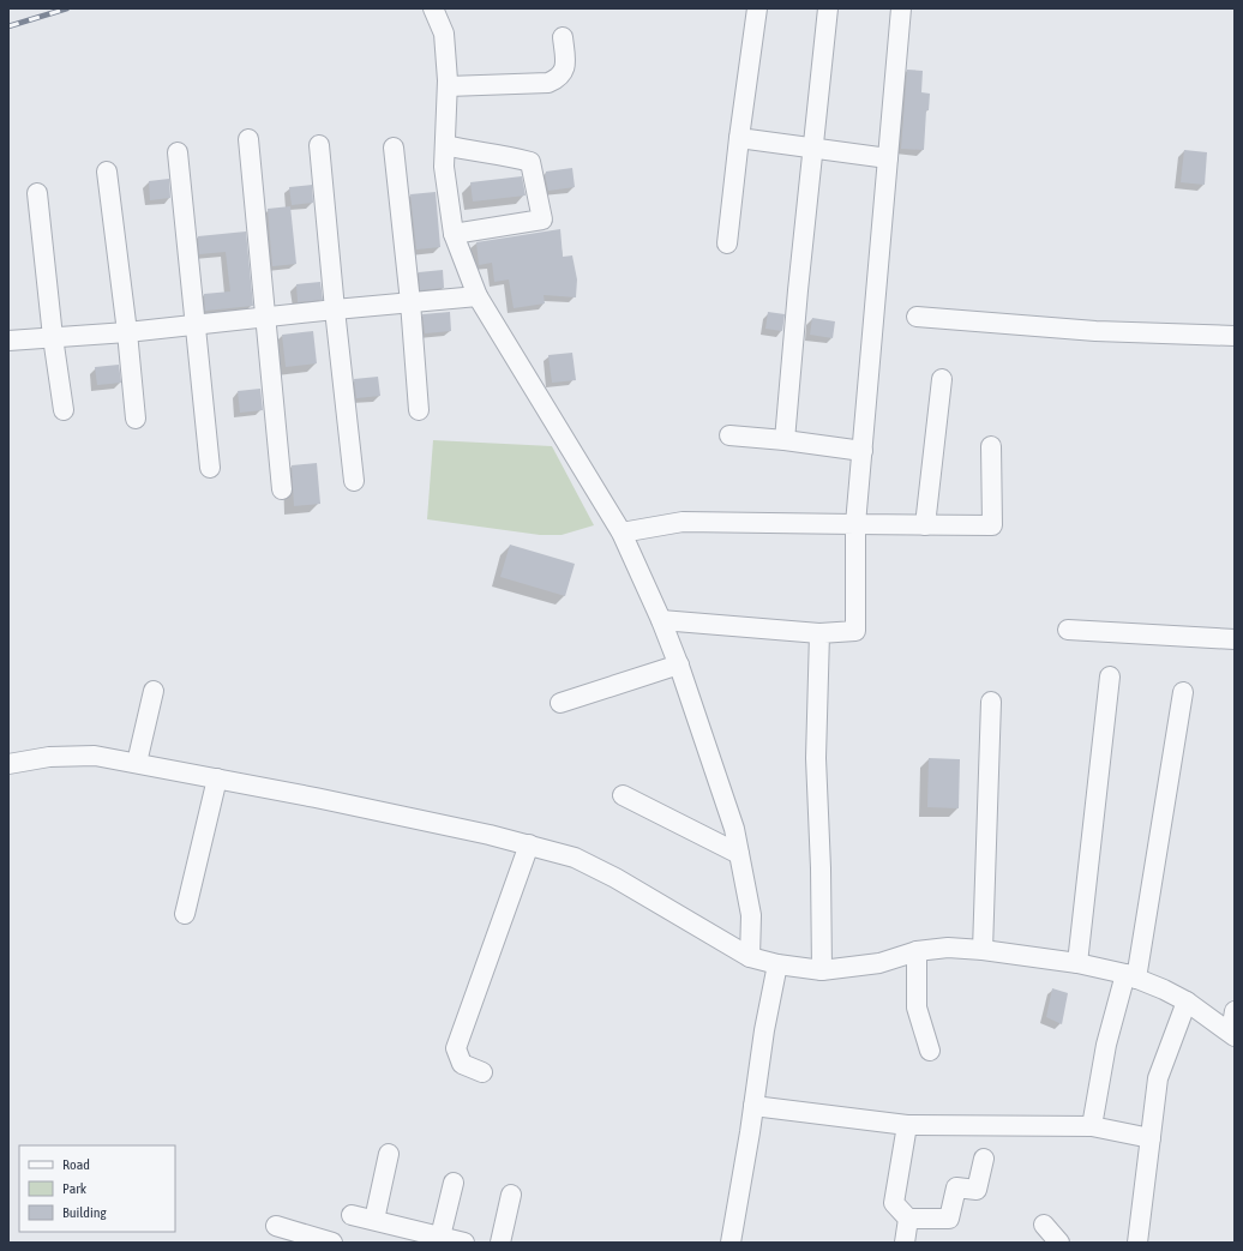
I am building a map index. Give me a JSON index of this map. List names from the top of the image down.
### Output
{
  "legend": ["Road", "Park", "Building"]
}
